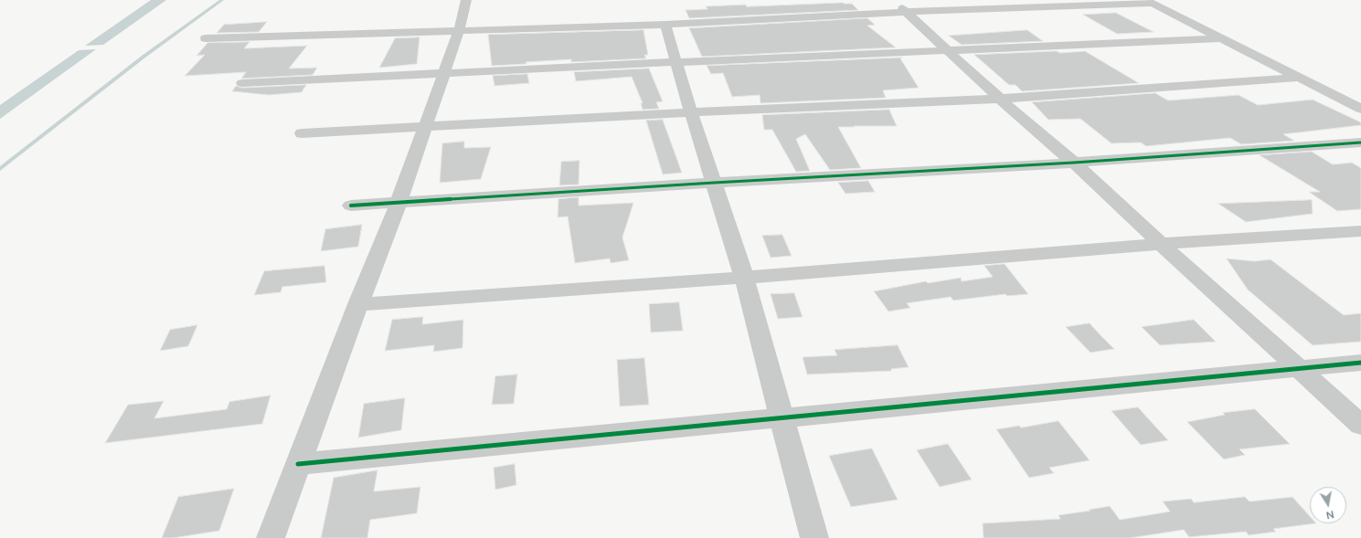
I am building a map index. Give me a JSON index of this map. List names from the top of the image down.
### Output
{
  "north": "bottom"
}
